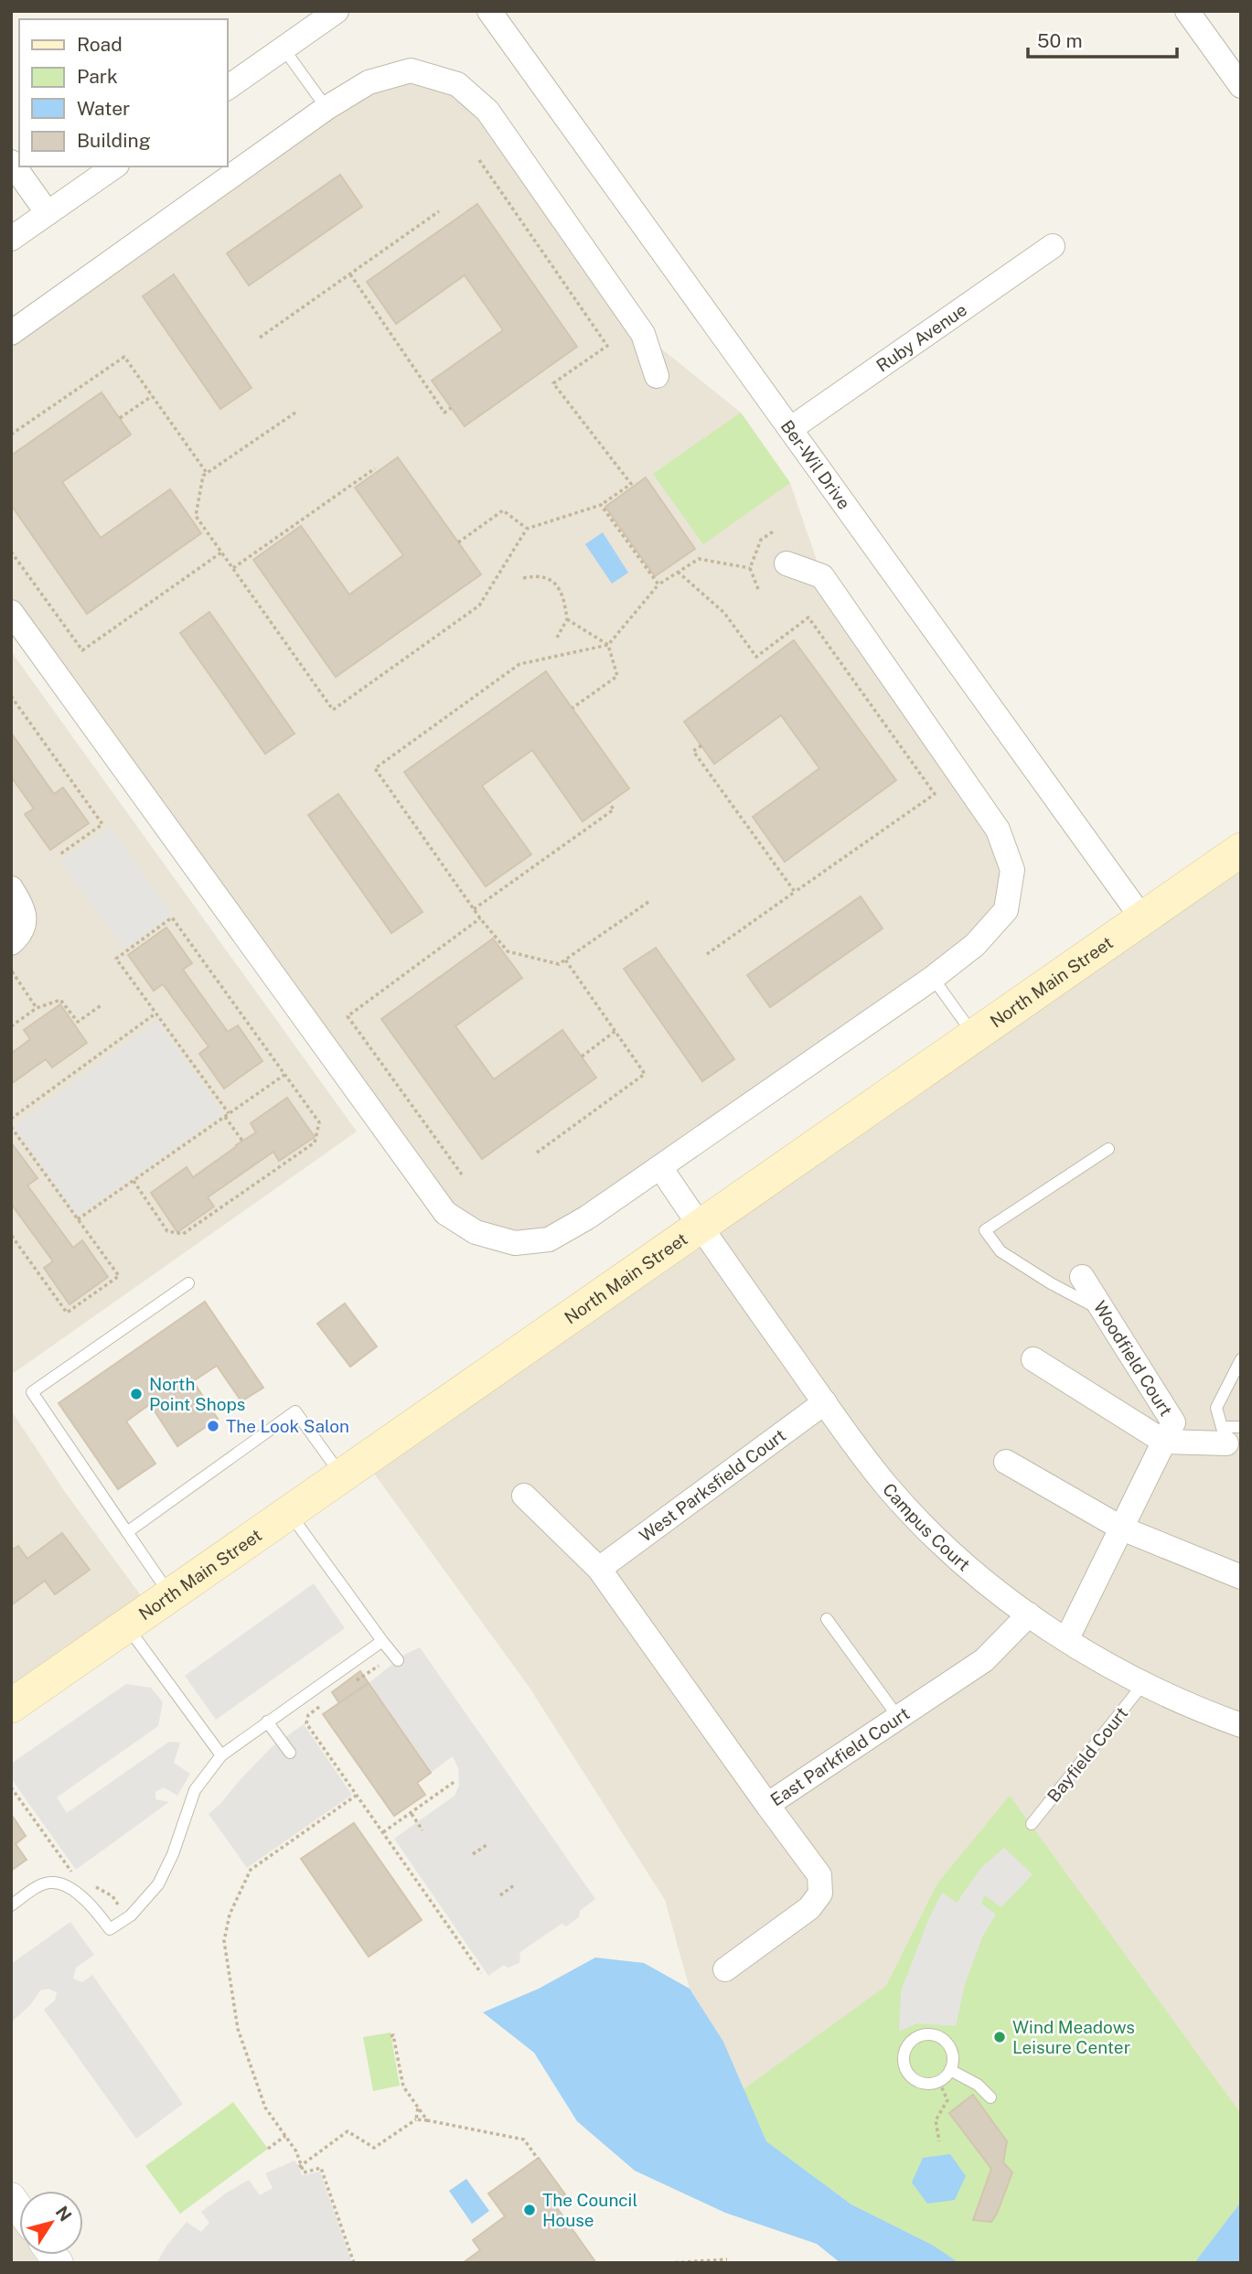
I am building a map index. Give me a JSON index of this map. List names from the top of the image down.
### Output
{
  "streets": {
    "main road": ["North Main Street"],
    "street": [
      "Ruby Avenue",
      "Ber-Wil Drive",
      "Woodfield Court",
      "West Parksfield Court",
      "Campus Court",
      "East Parkfield Court"
    ],
    "lane": ["Bayfield Court"]
  },
  "crossings": [
    ["Ruby Avenue", "Ber-Wil Drive"],
    ["Ber-Wil Drive", "North Main Street"],
    ["North Main Street", "Campus Court"],
    ["Woodfield Court", "Campus Court"],
    ["West Parksfield Court", "Campus Court"],
    ["Campus Court", "Bayfield Court"],
    ["Campus Court", "East Parkfield Court"]
  ],
  "places": [
    "North Point Shops",
    "The Look Salon",
    "Wind Meadows Leisure Center",
    "The Council House"
  ],
  "legend": [
    "Road",
    "Park",
    "Water",
    "Building"
  ],
  "scale_bar": "50 m",
  "north": "top right"
}
